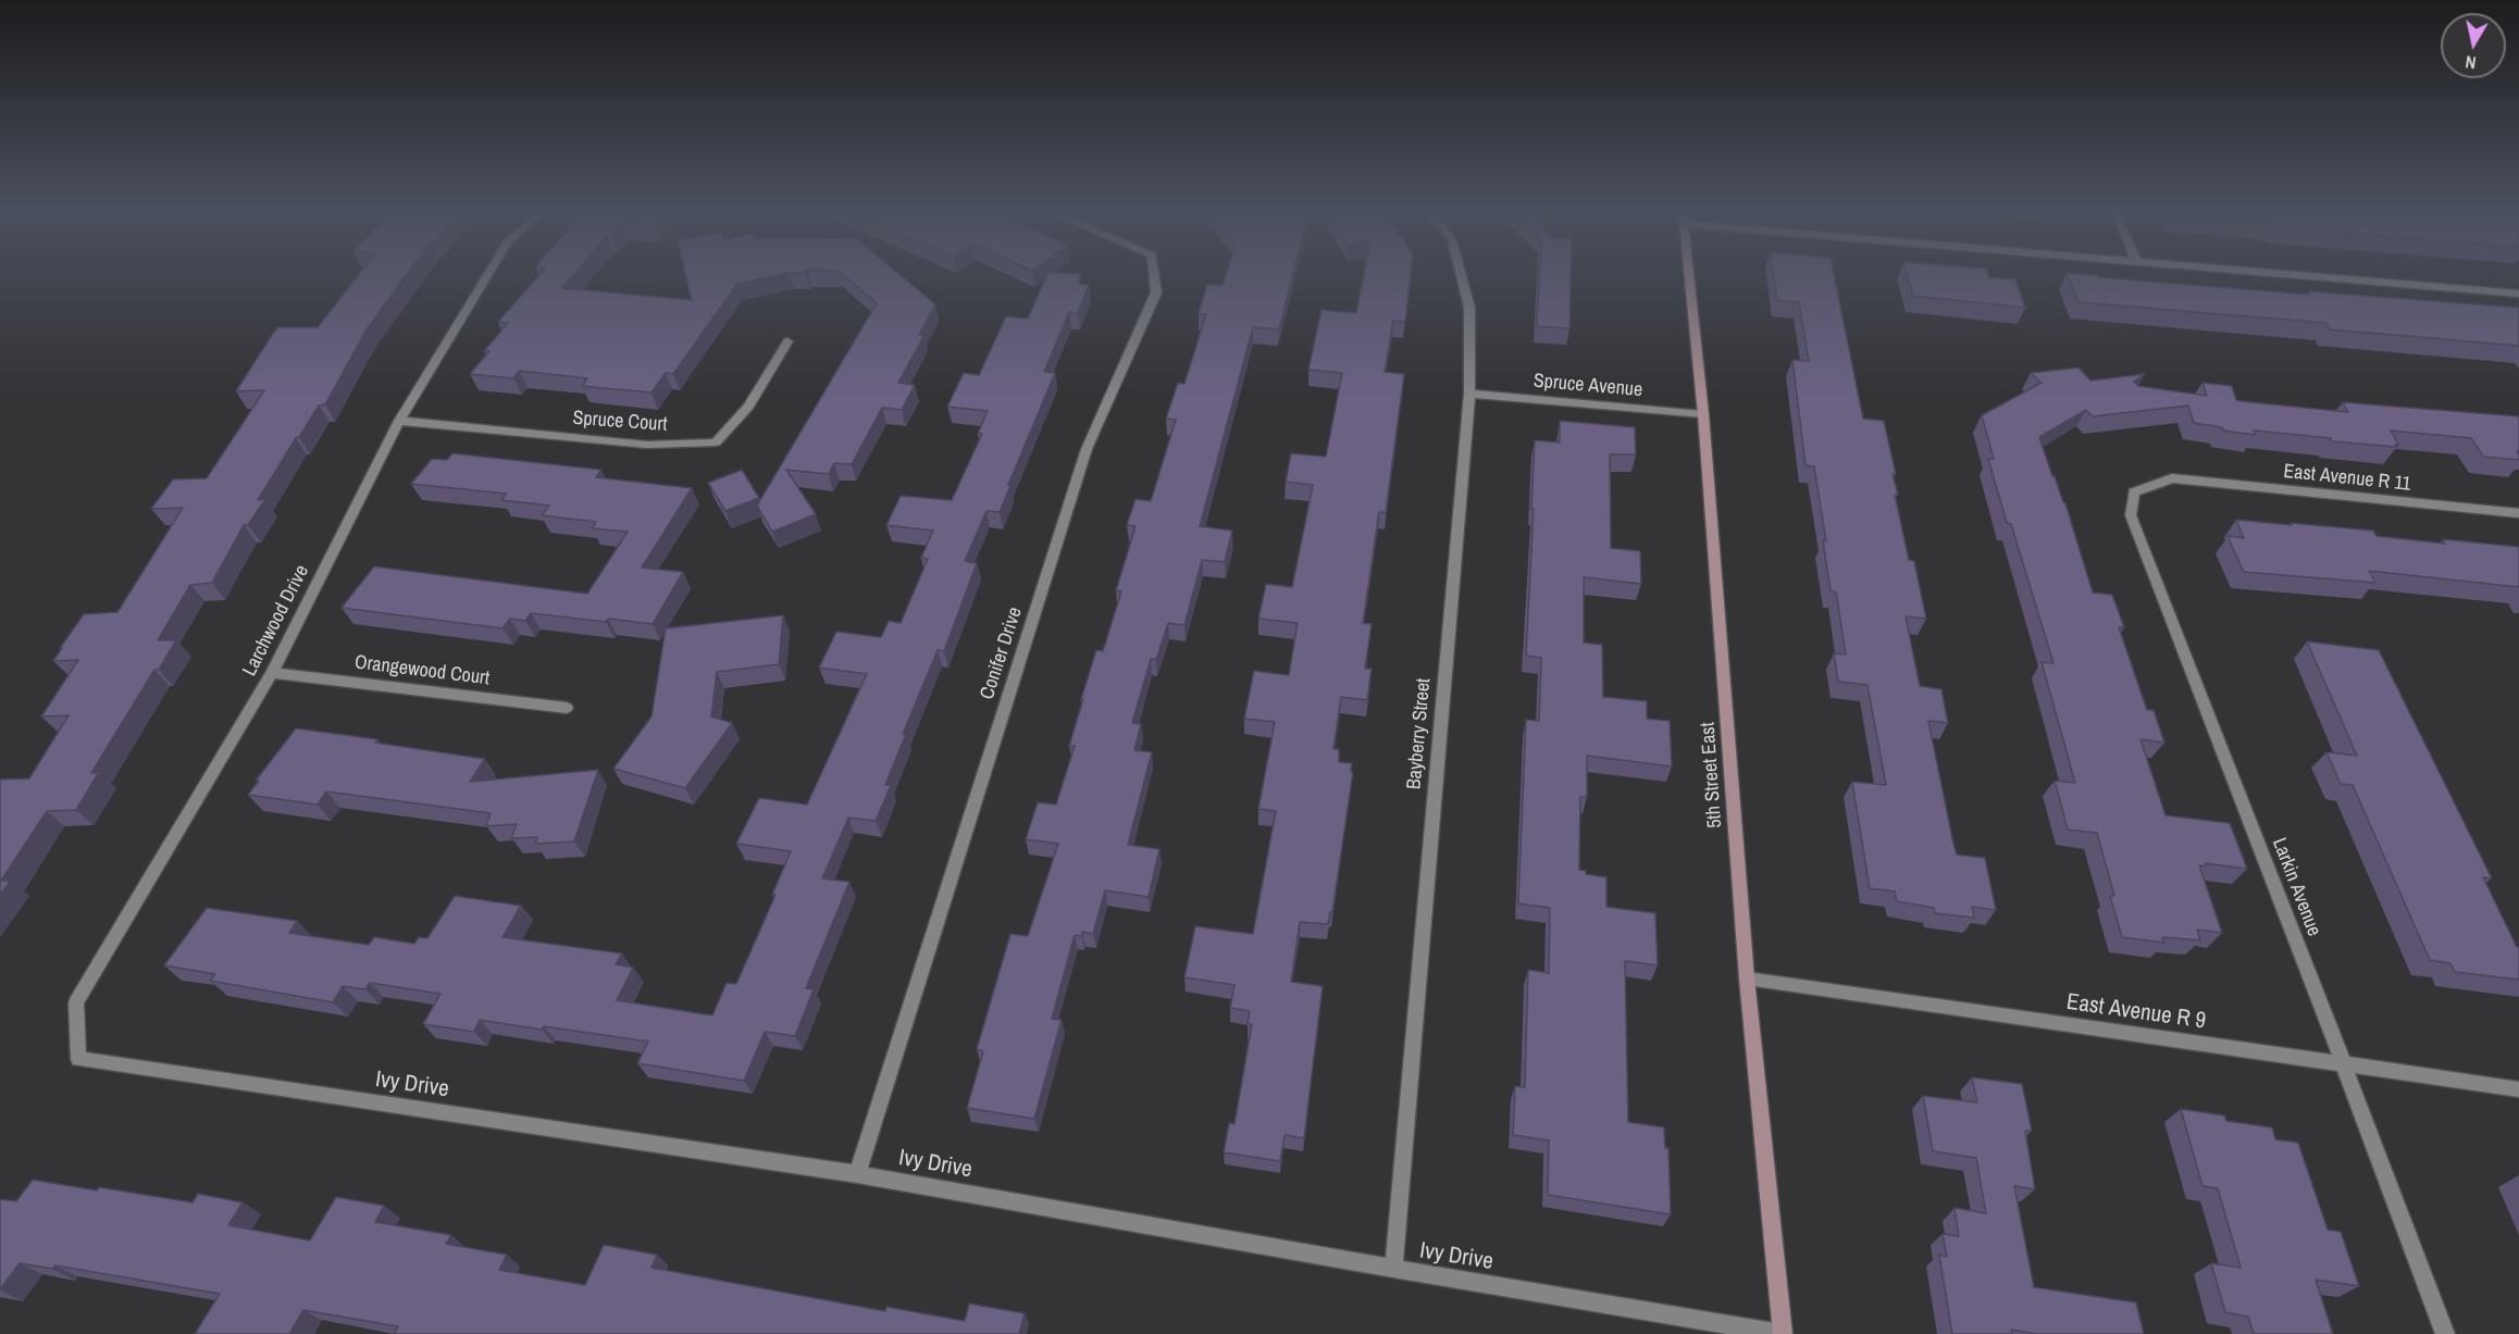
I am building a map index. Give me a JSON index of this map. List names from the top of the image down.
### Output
{
  "streets": {
    "street": [
      "Spruce Avenue",
      "Spruce Court",
      "East Avenue R 11",
      "Larchwood Drive",
      "Conifer Drive",
      "Orangewood Court",
      "Bayberry Street",
      "5th Street East",
      "Larkin Avenue",
      "East Avenue R 9",
      "Ivy Drive"
    ]
  },
  "crossings": [
    ["Spruce Avenue", "Bayberry Street"],
    ["Spruce Avenue", "5th Street East"],
    ["Spruce Court", "Larchwood Drive"],
    ["East Avenue R 11", "Larkin Avenue"],
    ["Larchwood Drive", "Orangewood Court"],
    ["Larchwood Drive", "Ivy Drive"],
    ["Conifer Drive", "Ivy Drive"],
    ["Bayberry Street", "Ivy Drive"],
    ["5th Street East", "East Avenue R 9"],
    ["5th Street East", "Ivy Drive"],
    ["Larkin Avenue", "East Avenue R 9"]
  ],
  "north": "bottom"
}
